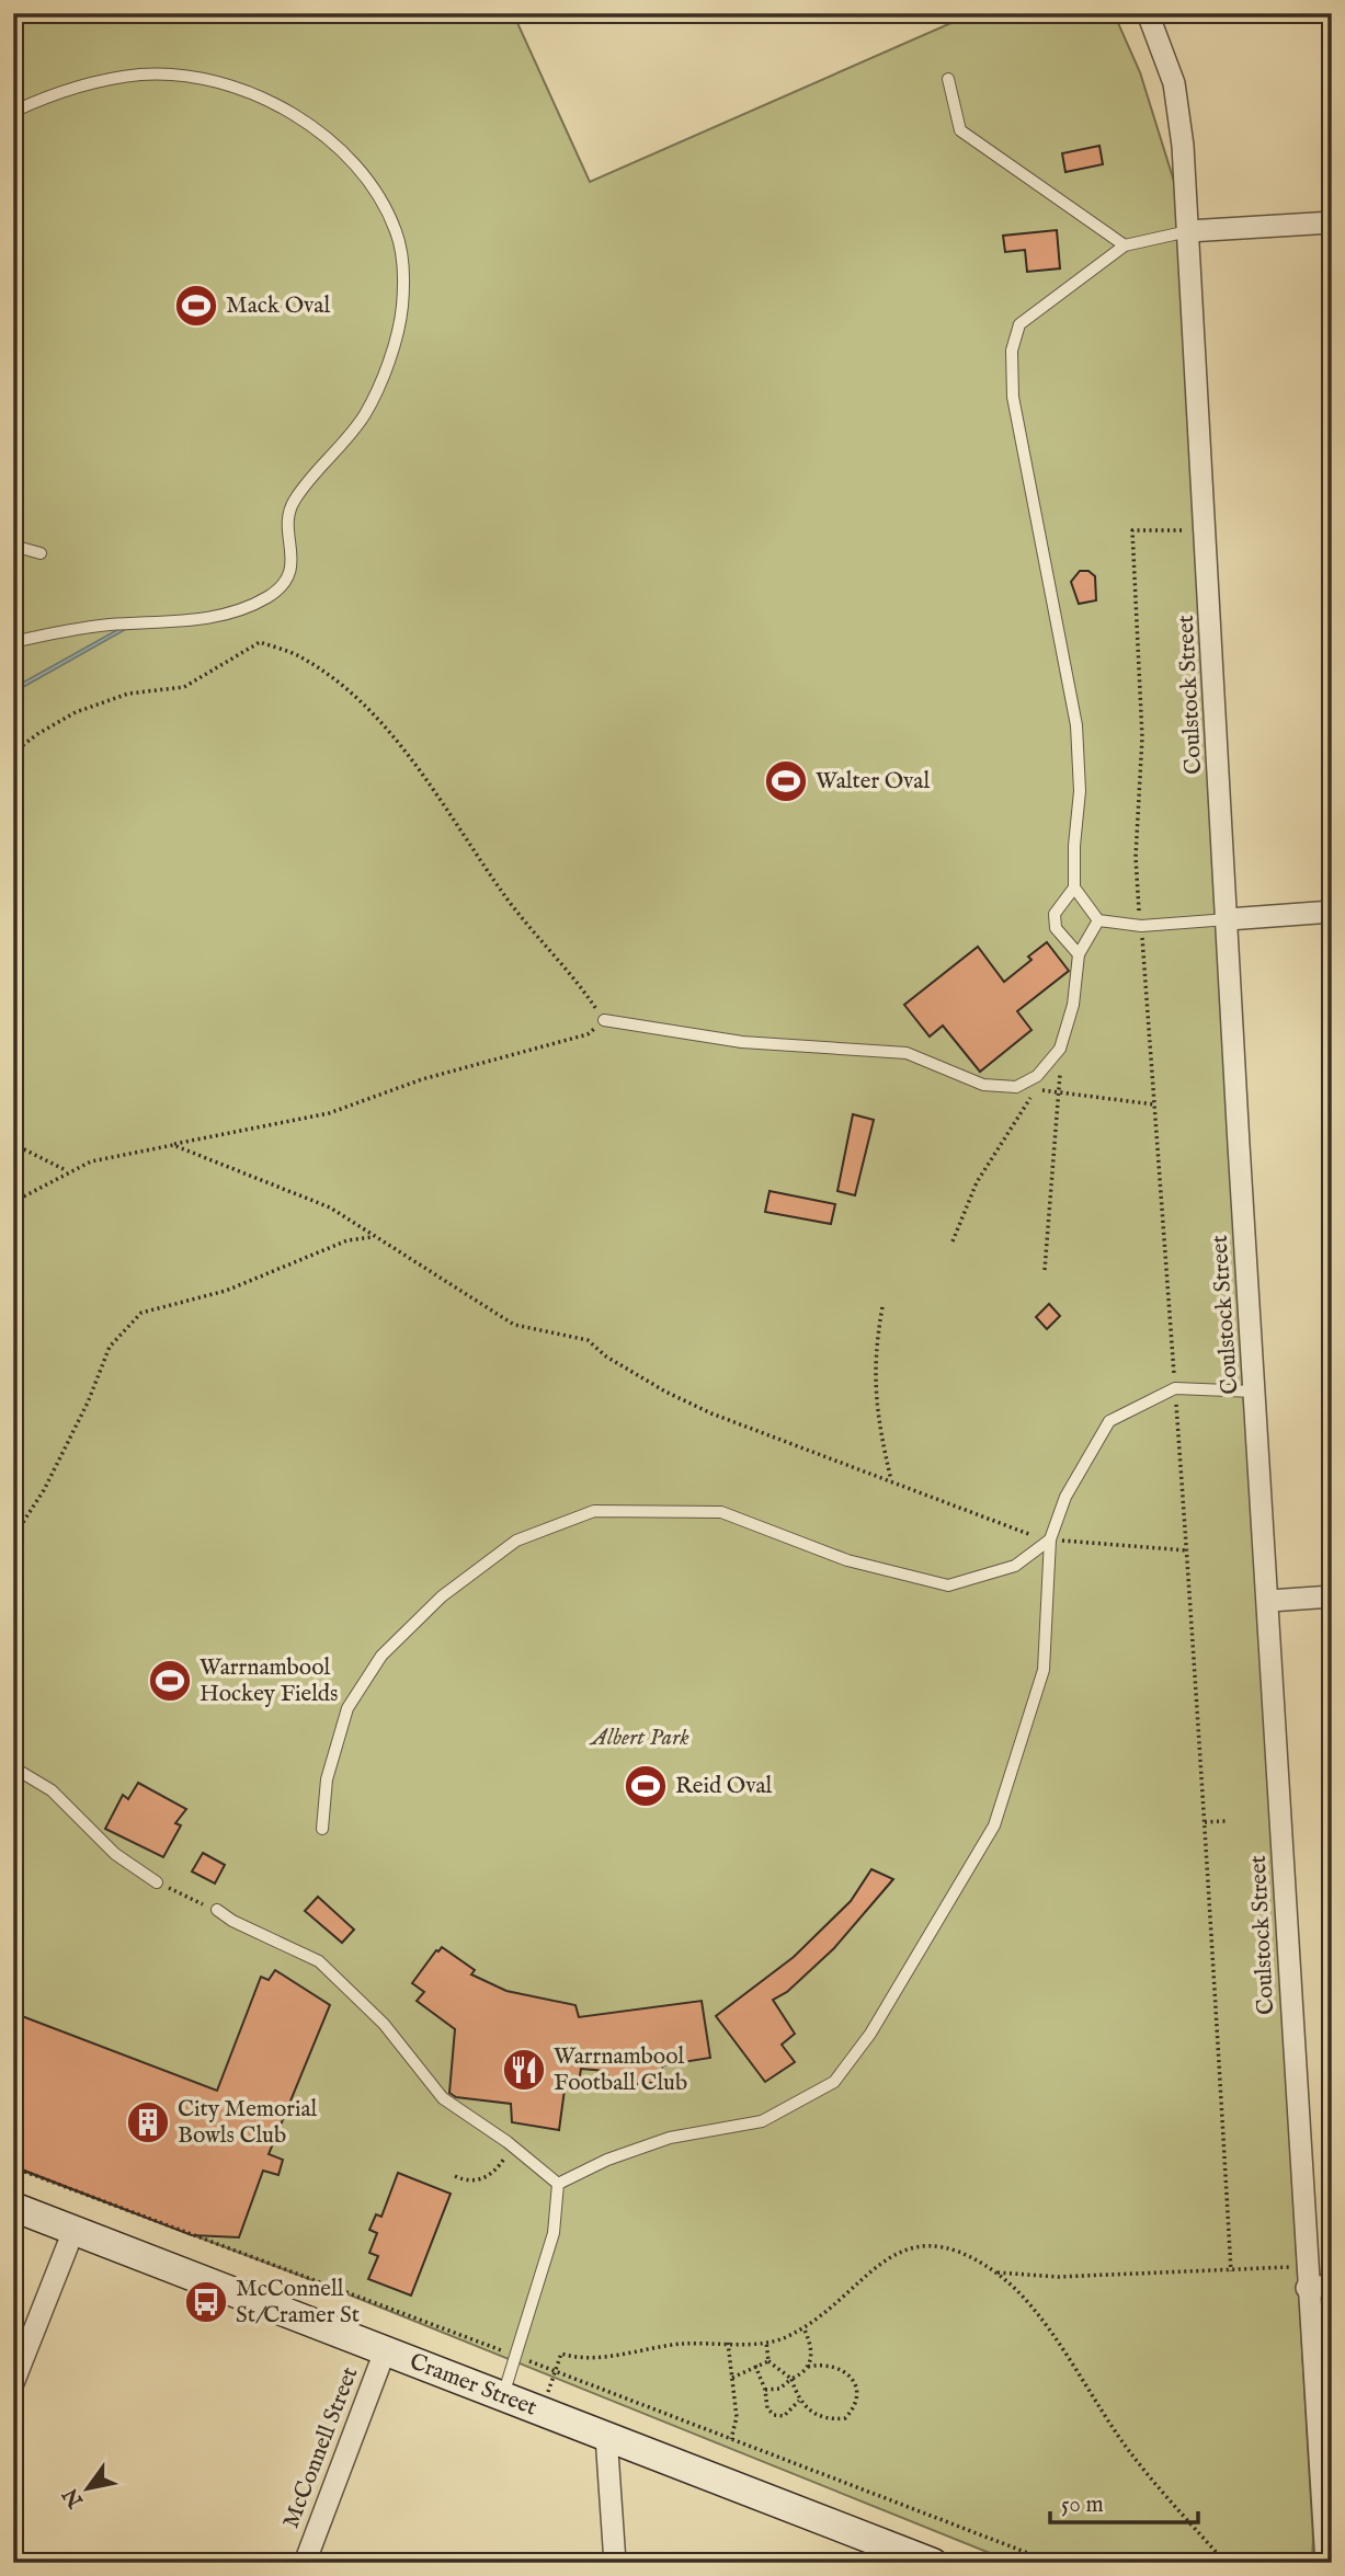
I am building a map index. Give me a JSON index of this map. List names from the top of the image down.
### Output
{
  "streets": {
    "street": ["Coulstock Street", "Cramer Street", "McConnell Street"]
  },
  "crossings": [
    ["Cramer Street", "McConnell Street"]
  ],
  "parks": ["Albert Park"],
  "places": {
    "sports": [
      "Mack Oval",
      "Walter Oval",
      "Warrnambool Hockey Fields",
      "Reid Oval"
    ],
    "restaurant": ["Warrnambool Football Club"],
    "building": ["City Memorial Bowls Club"],
    "bus stop": ["McConnell St/Cramer St"]
  },
  "scale_bar": "50 m",
  "north": "bottom left"
}
